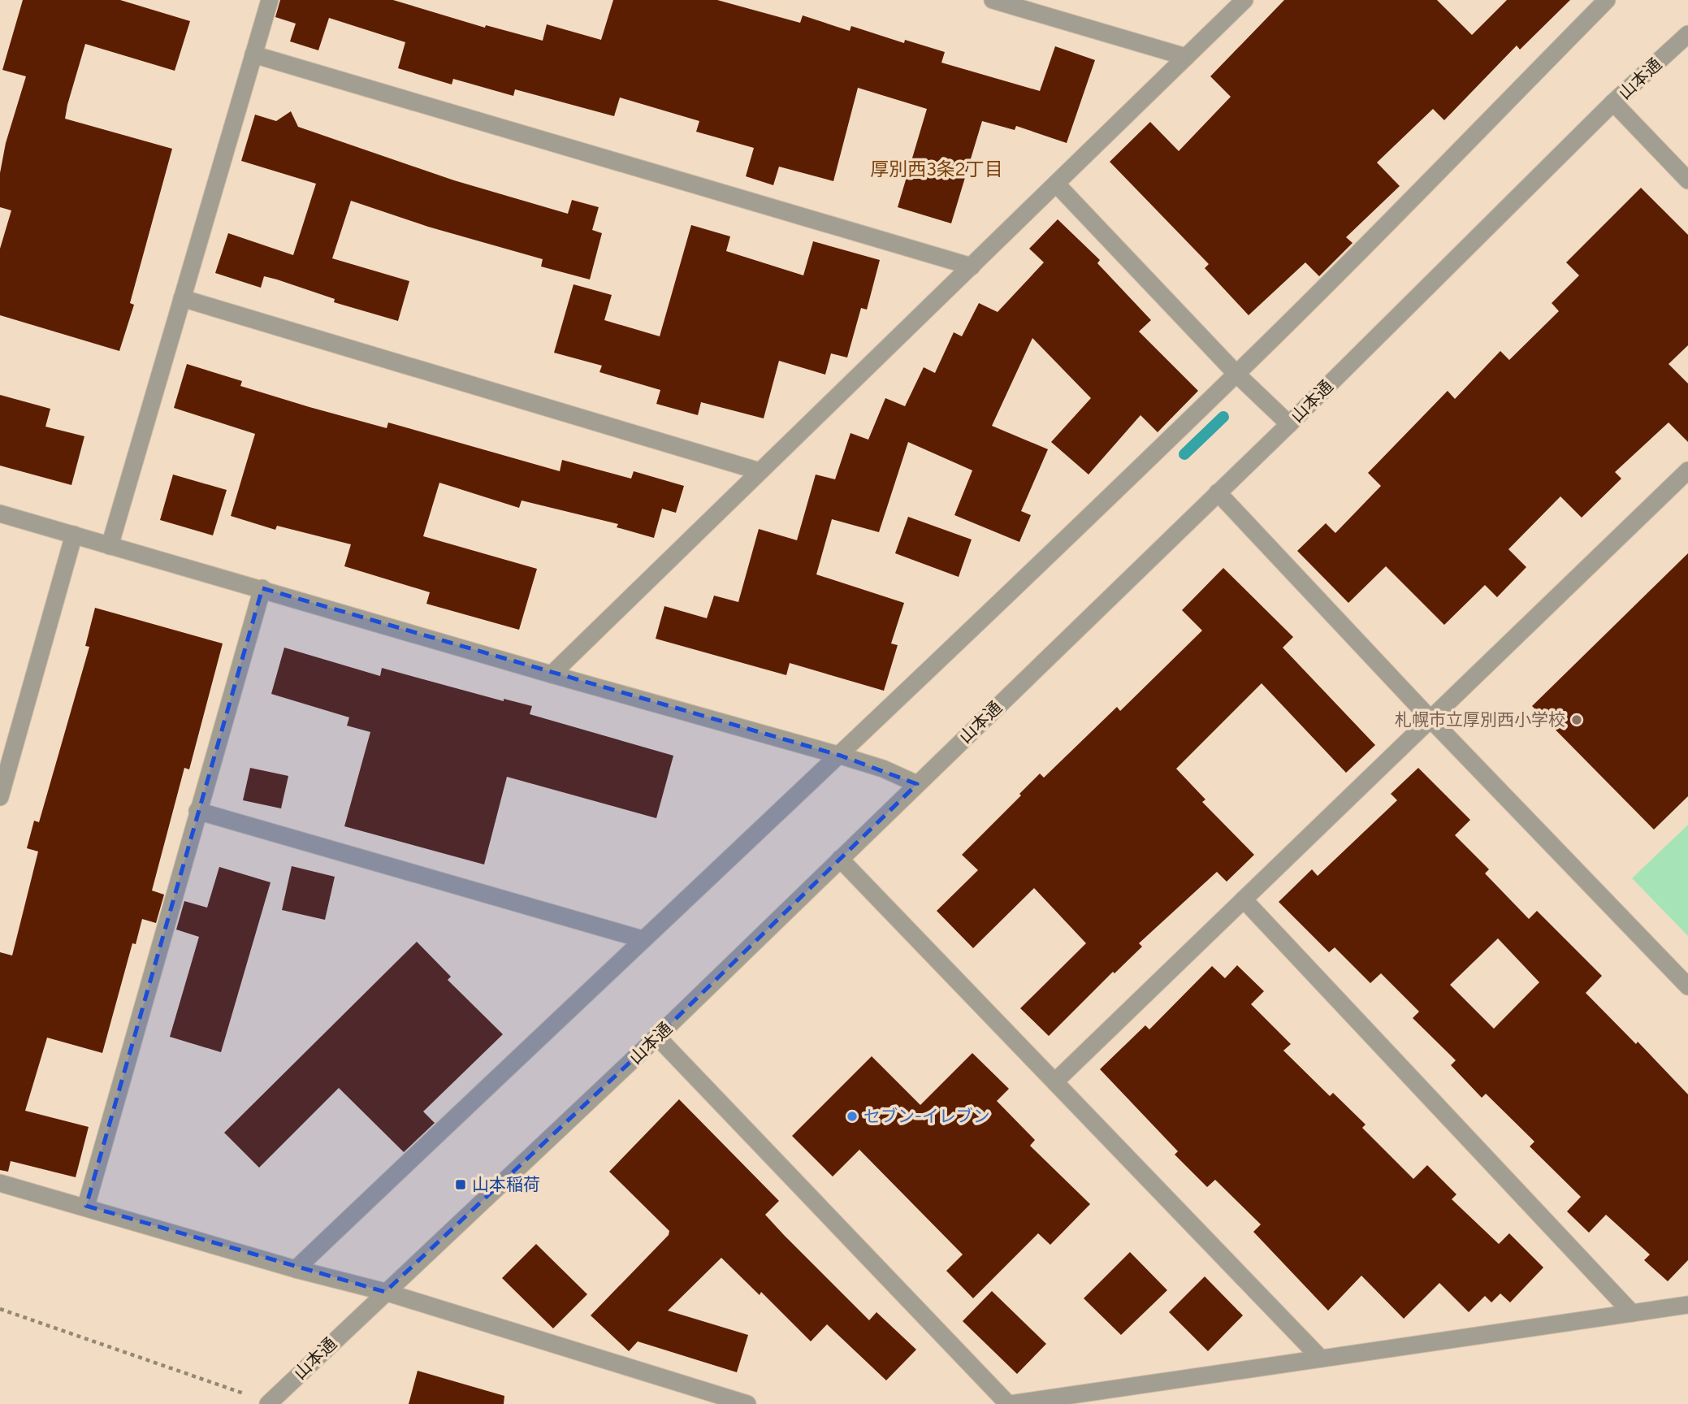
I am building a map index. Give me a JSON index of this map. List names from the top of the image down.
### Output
{
  "streets": {
    "street": ["山本通"]
  },
  "districts": ["厚別西3条2丁目"],
  "places": {
    "other": ["札幌市立厚別西小学校", "セブン-イレブン"],
    "transit": ["山本稲荷"]
  }
}
